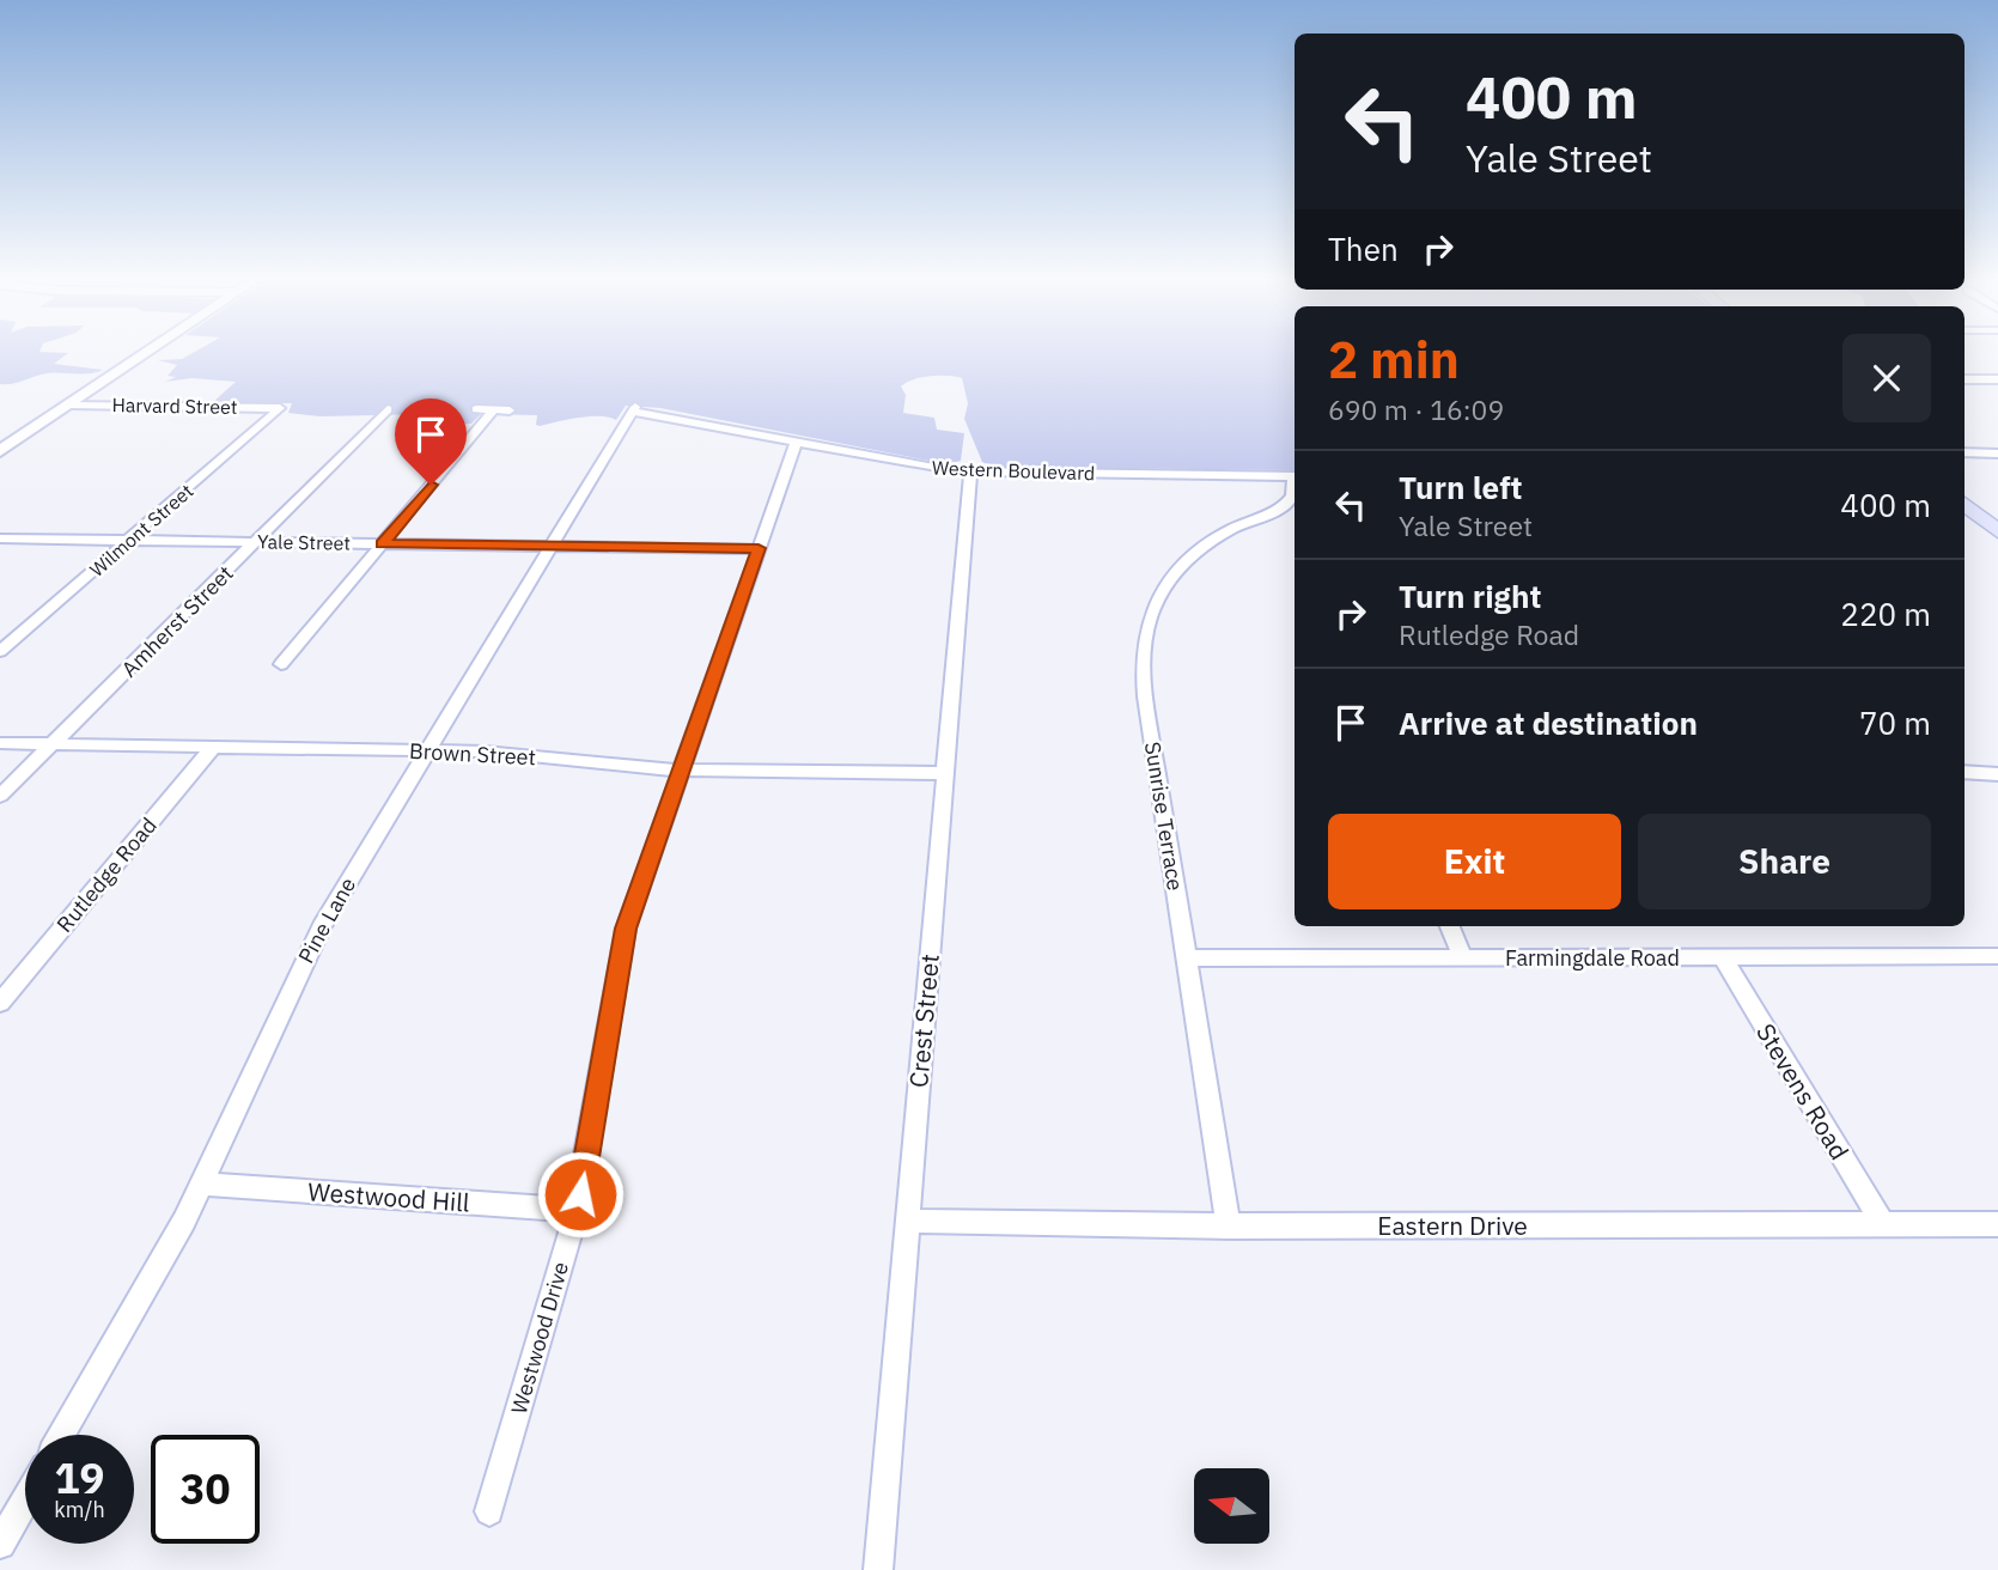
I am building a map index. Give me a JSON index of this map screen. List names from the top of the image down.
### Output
{
  "streets": {
    "street": [
      "Harvard Street",
      "Western Boulevard",
      "Wilmont Street",
      "Yale Street",
      "Amherst Street",
      "Brown Street",
      "Sunrise Terrace",
      "Rutledge Road",
      "Pine Lane",
      "Farmingdale Road",
      "Crest Street",
      "Stevens Road",
      "Westwood Hill",
      "Eastern Drive",
      "Westwood Drive"
    ]
  },
  "crossings": [
    ["Harvard Street", "Wilmont Street"],
    ["Western Boulevard", "Pine Lane"],
    ["Western Boulevard", "Crest Street"],
    ["Western Boulevard", "Westwood Drive"],
    ["Wilmont Street", "Yale Street"],
    ["Yale Street", "Amherst Street"],
    ["Yale Street", "Pine Lane"],
    ["Yale Street", "Westwood Drive"],
    ["Amherst Street", "Brown Street"],
    ["Brown Street", "Rutledge Road"],
    ["Brown Street", "Pine Lane"],
    ["Brown Street", "Crest Street"],
    ["Brown Street", "Westwood Drive"],
    ["Sunrise Terrace", "Farmingdale Road"],
    ["Sunrise Terrace", "Eastern Drive"],
    ["Pine Lane", "Westwood Hill"],
    ["Farmingdale Road", "Stevens Road"],
    ["Crest Street", "Eastern Drive"],
    ["Stevens Road", "Eastern Drive"],
    ["Westwood Hill", "Westwood Drive"]
  ],
  "north": "left",
  "page": {
    "turn": ["400 m", "Yale Street"],
    "then": "Then",
    "heading": ["2 min", "690 m · 16:09"],
    "list": [
      {
        "name": "Turn left",
        "note": "Yale Street",
        "value": "400 m"
      },
      {
        "name": "Turn right",
        "note": "Rutledge Road",
        "value": "220 m"
      },
      {
        "name": "Arrive at destination",
        "value": "70 m"
      }
    ],
    "buttons": ["Exit", "Share"],
    "speed": "19 km/h",
    "limit": "30"
  }
}
